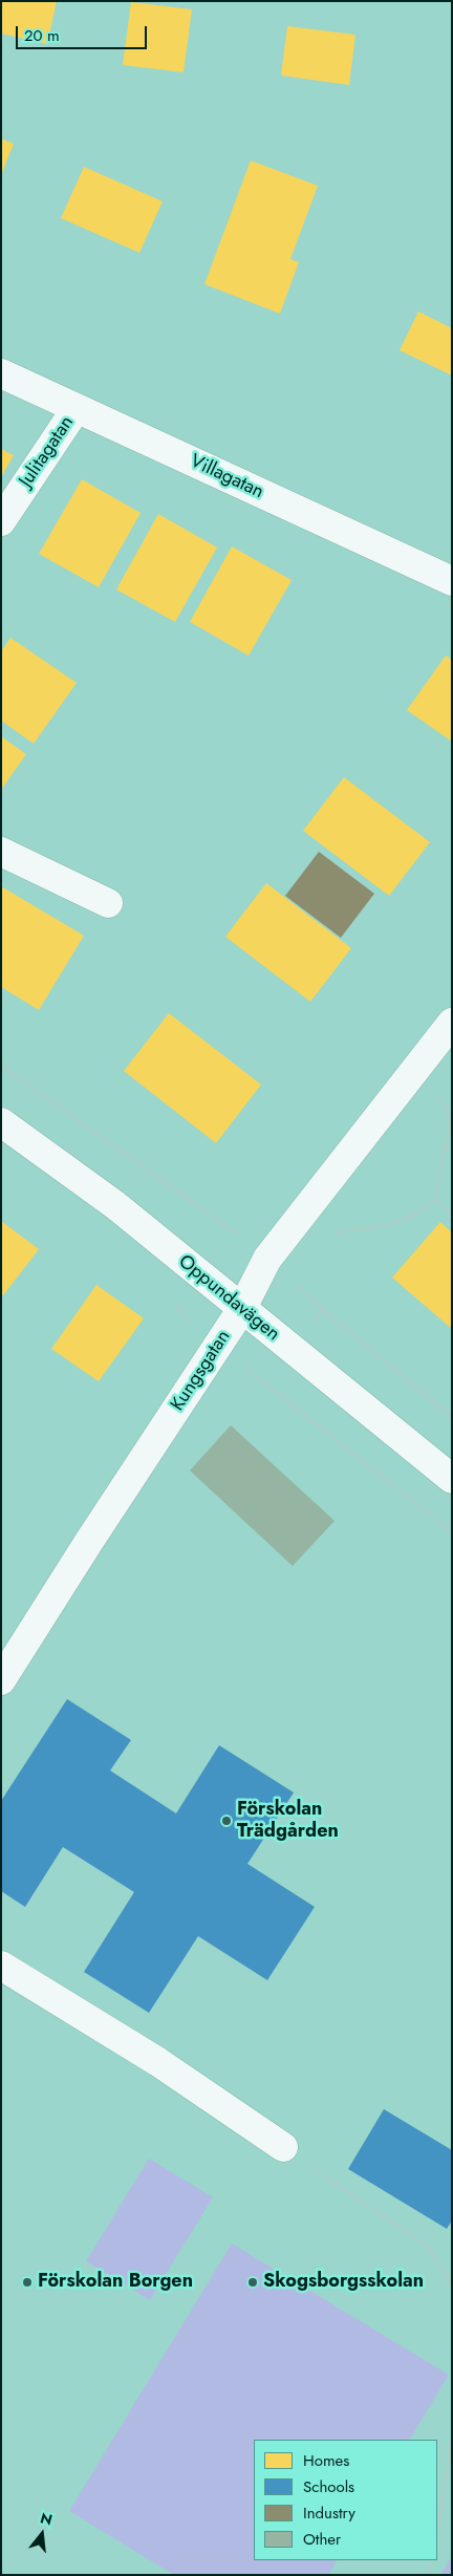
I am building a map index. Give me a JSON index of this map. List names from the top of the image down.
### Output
{
  "streets": {
    "street": [
      "Julitagatan",
      "Villagatan",
      "Oppundavägen",
      "Kungsgatan"
    ]
  },
  "crossings": [
    ["Julitagatan", "Villagatan"],
    ["Oppundavägen", "Kungsgatan"]
  ],
  "places": ["Förskolan Trädgården", "Förskolan Borgen", "Skogsborgsskolan"],
  "legend": [
    "Homes",
    "Schools",
    "Industry",
    "Other"
  ],
  "scale_bar": "20 m",
  "north": "top"
}
